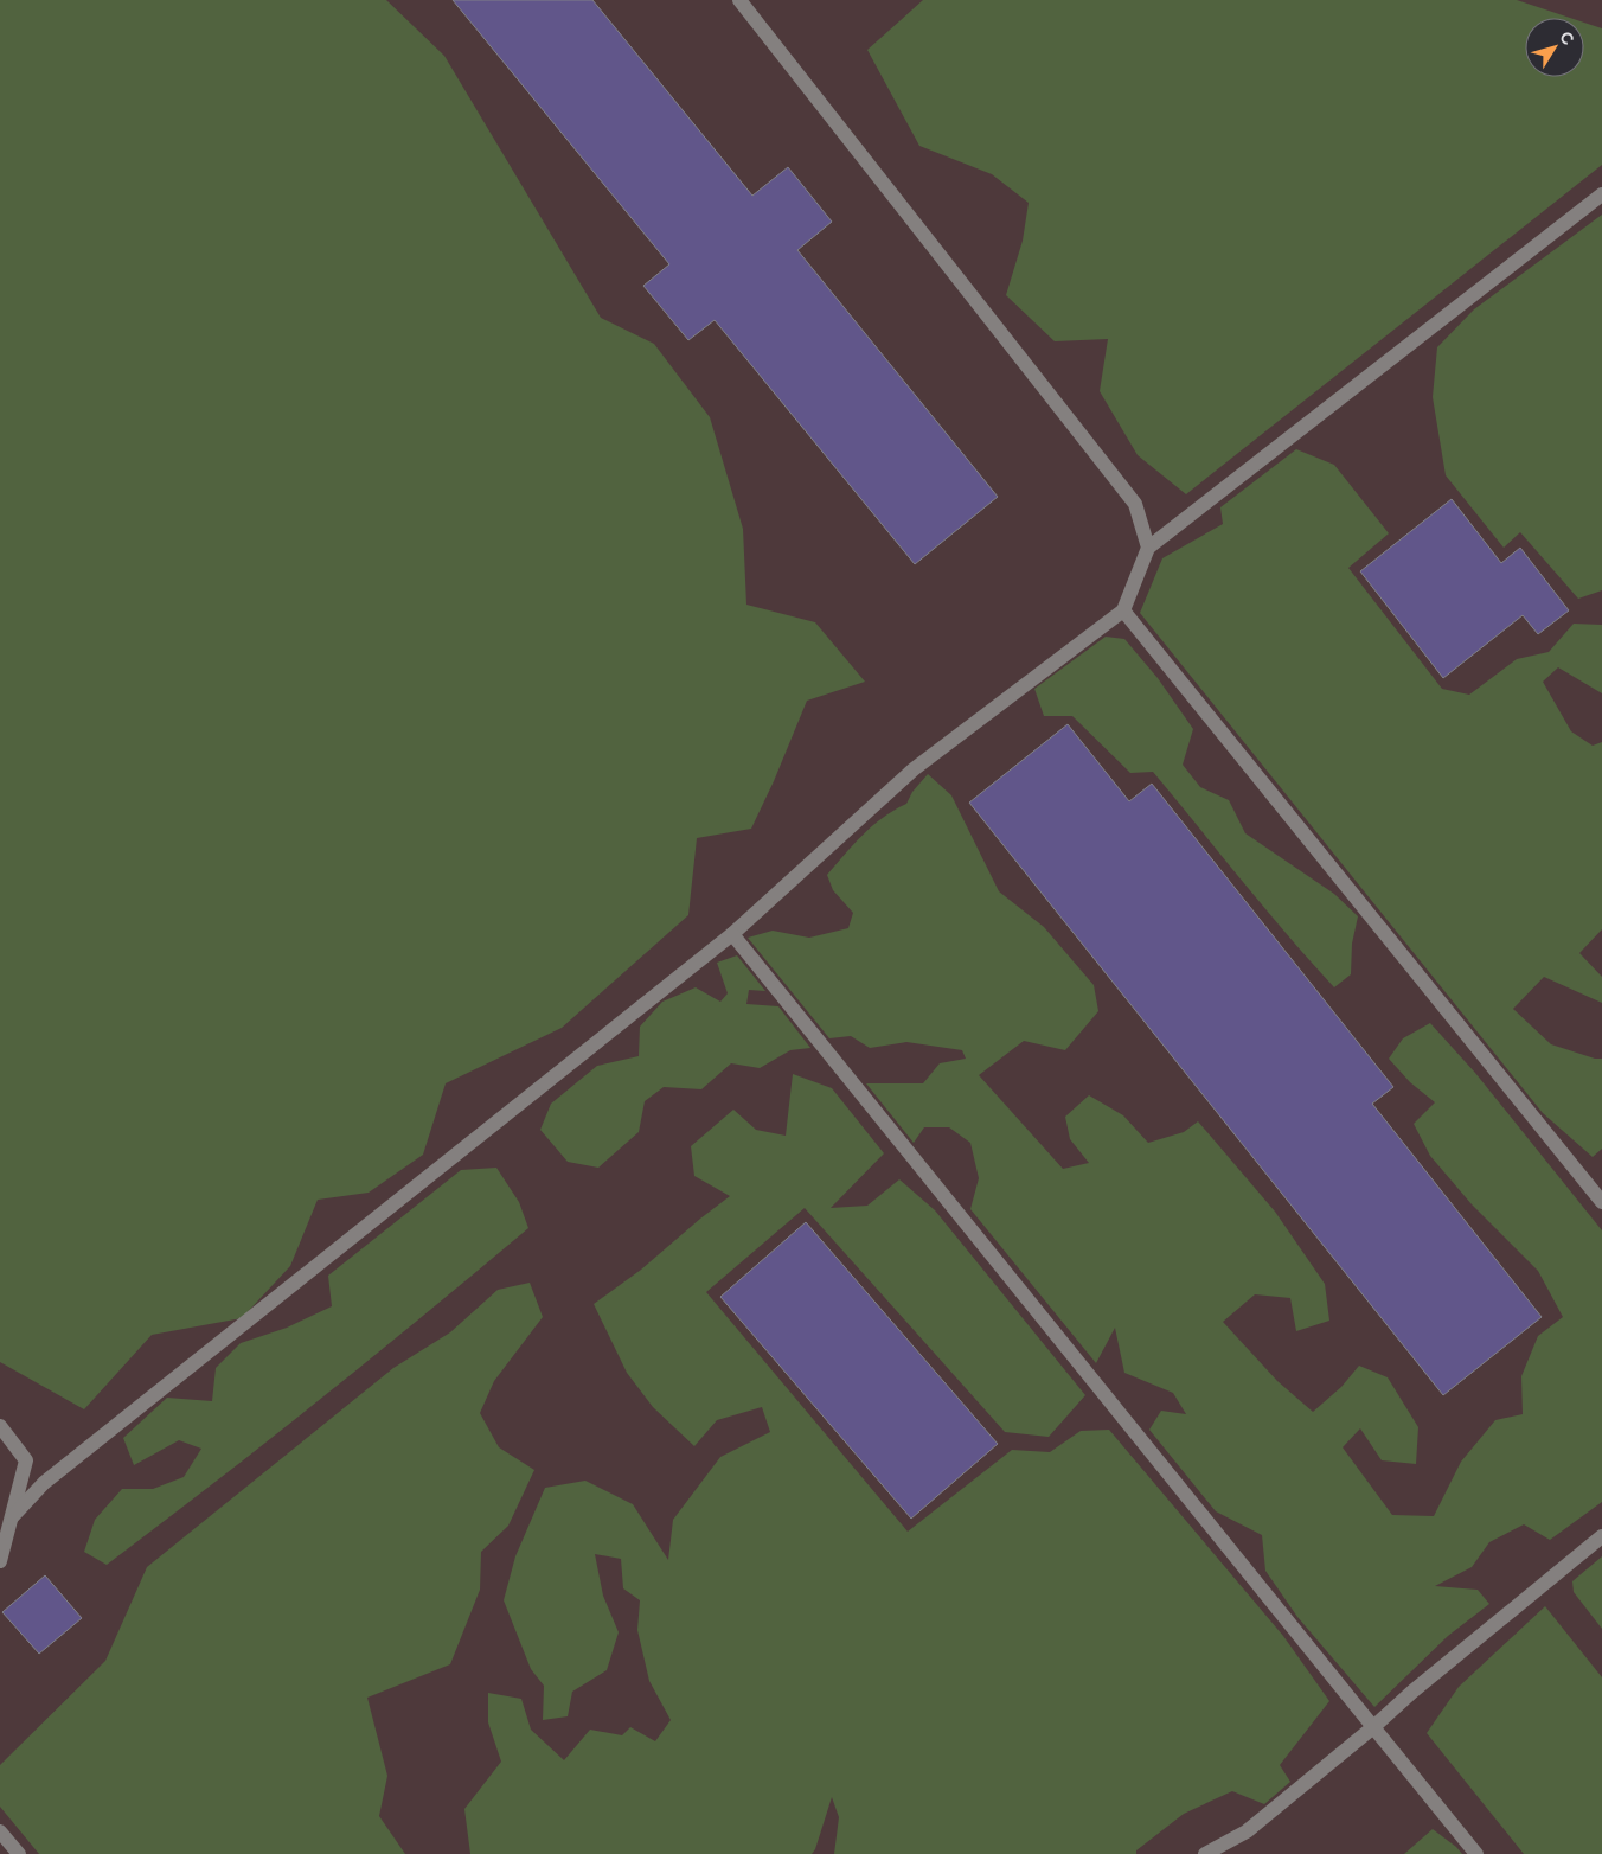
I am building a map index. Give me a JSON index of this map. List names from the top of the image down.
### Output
{
  "north": "top right"
}
